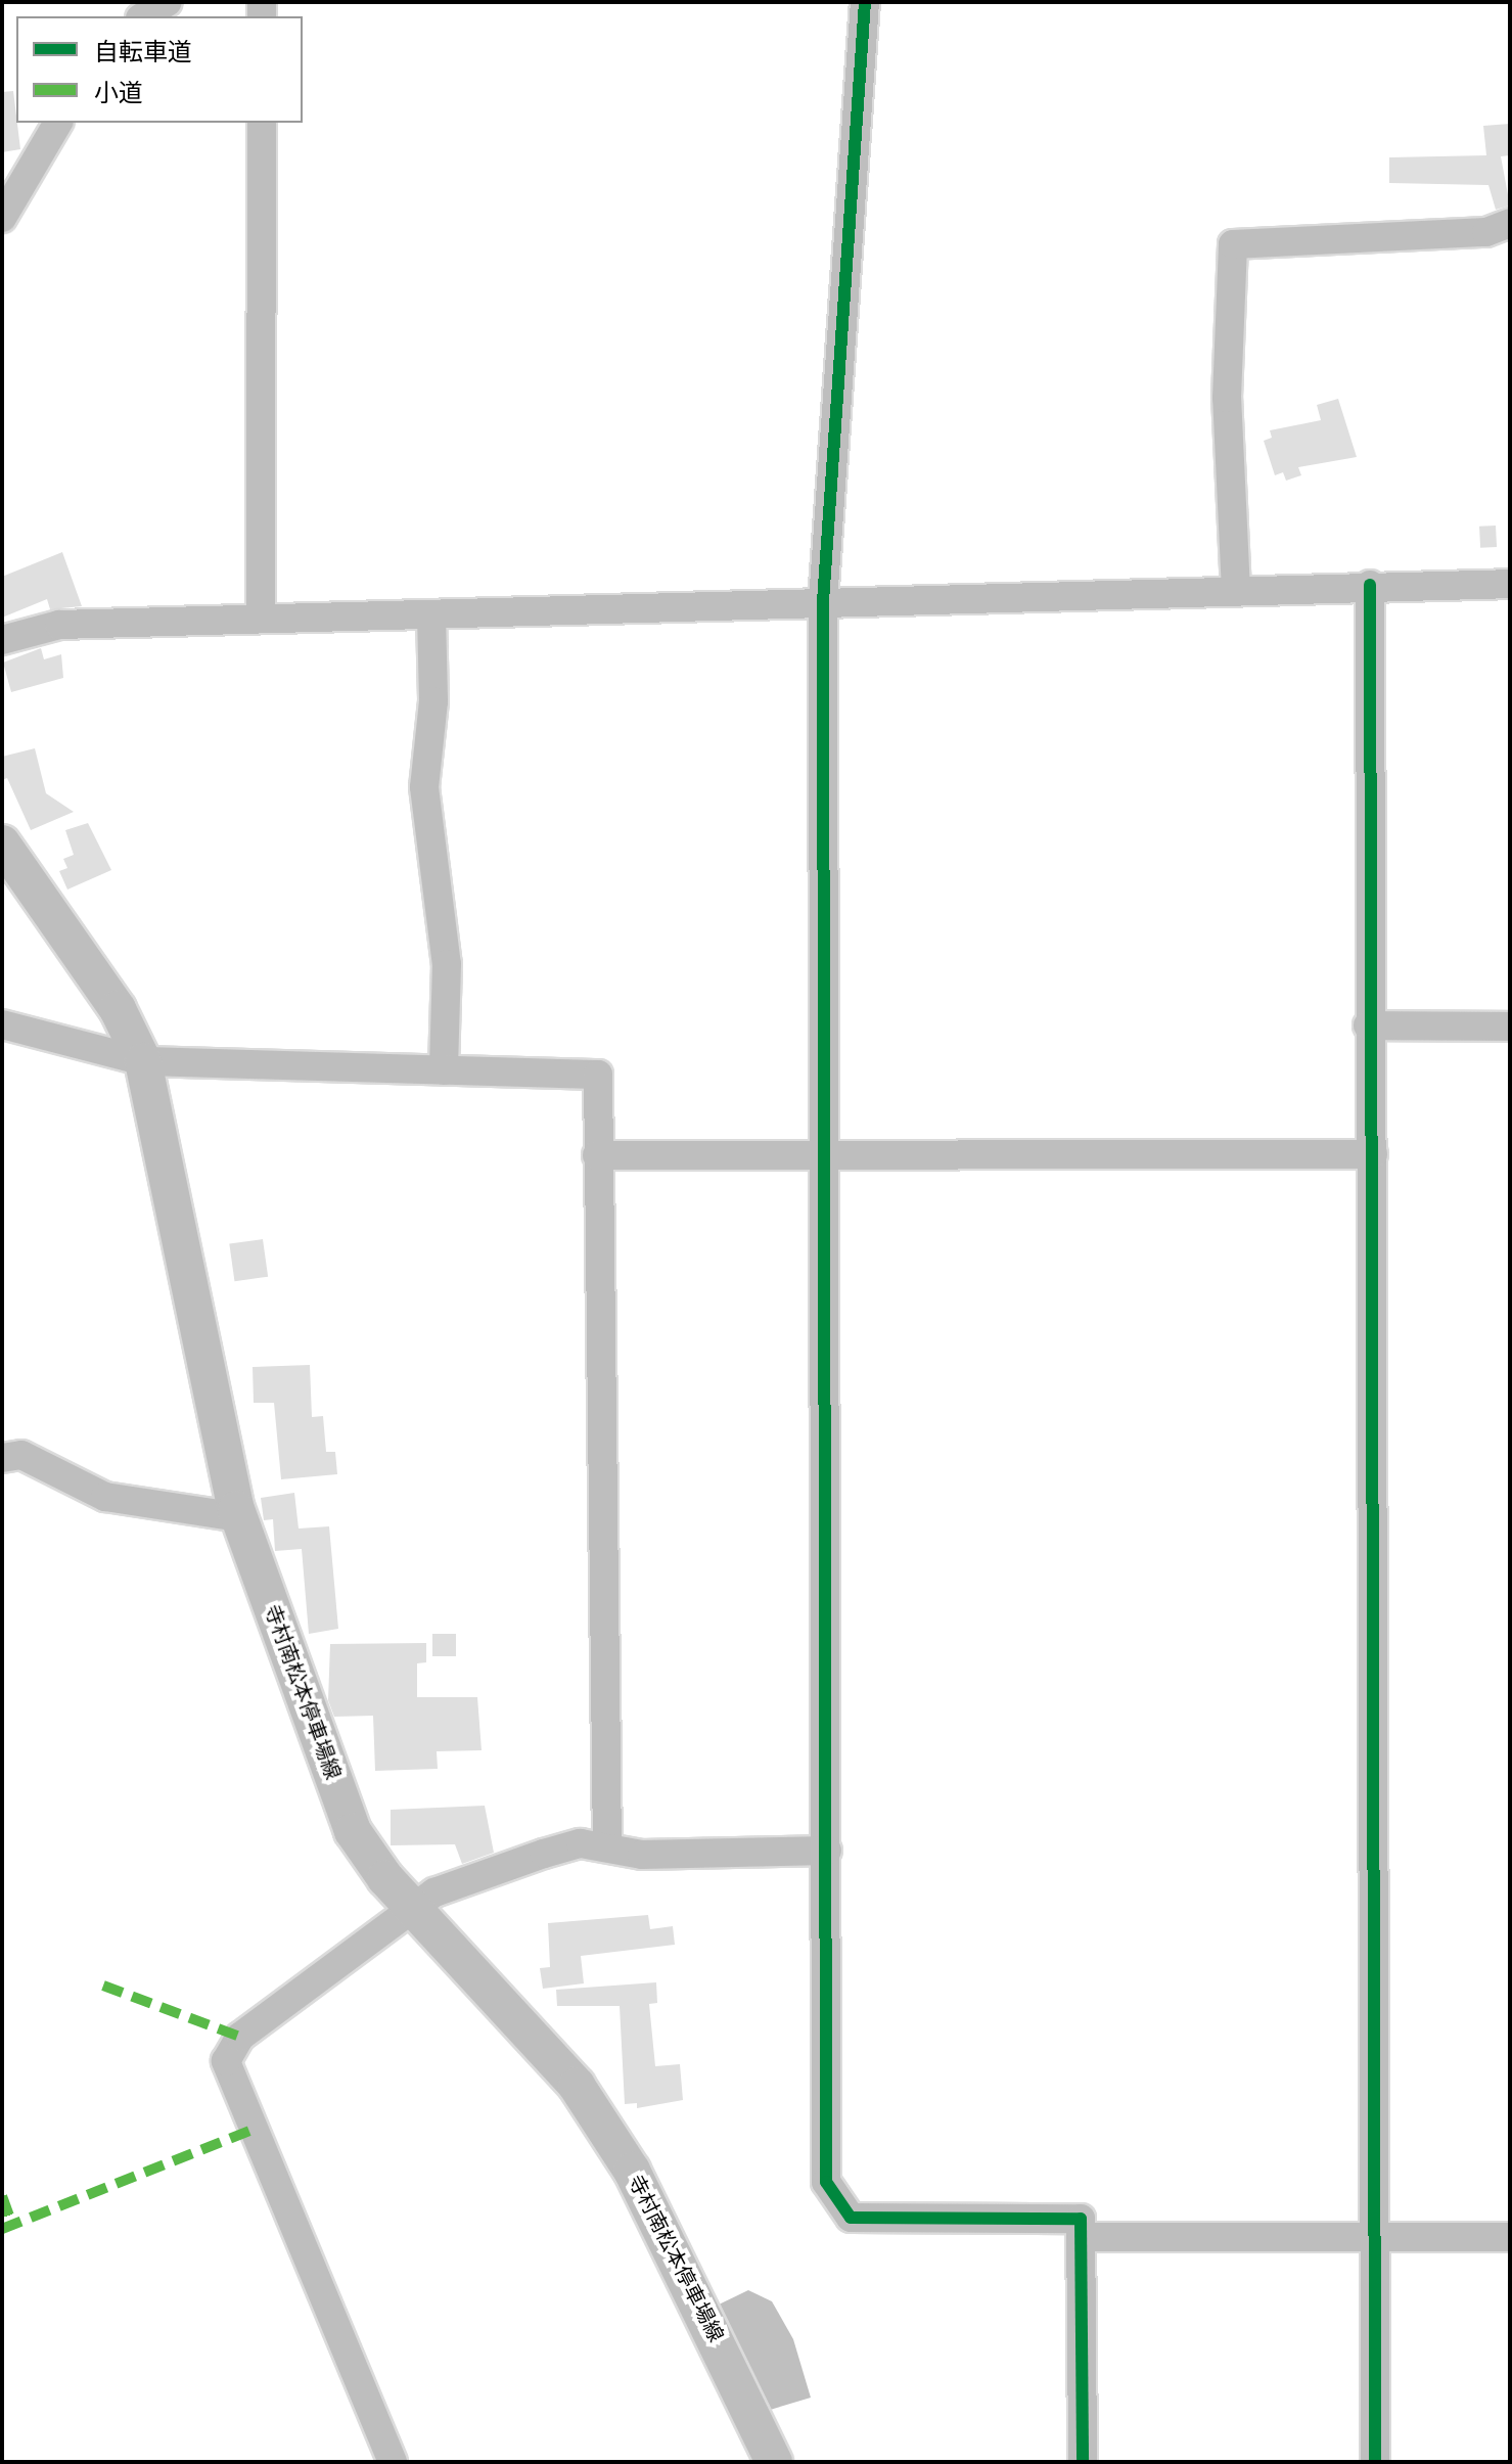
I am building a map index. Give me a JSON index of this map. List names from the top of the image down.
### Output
{
  "streets": {
    "main road": ["寺村南松本停車場線"]
  },
  "legend": ["自転車道", "小道"]
}
